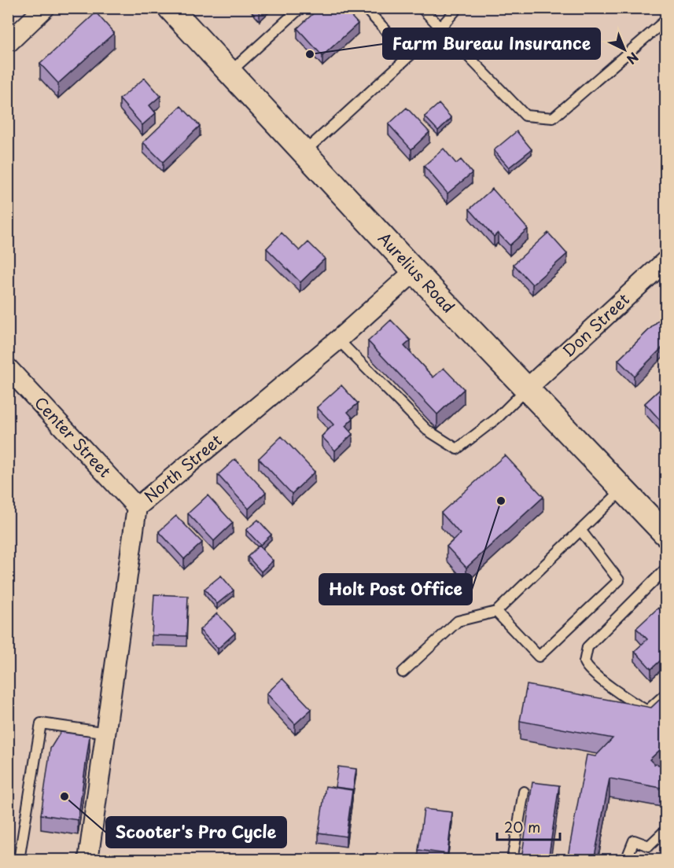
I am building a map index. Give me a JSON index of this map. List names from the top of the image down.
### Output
{
  "streets": {
    "street": [
      "Aurelius Road",
      "Don Street",
      "Center Street",
      "North Street"
    ]
  },
  "crossings": [
    ["Aurelius Road", "Don Street"],
    ["Aurelius Road", "North Street"],
    ["Center Street", "North Street"]
  ],
  "places": ["Farm Bureau Insurance", "Holt Post Office", "Scooter's Pro Cycle"],
  "scale_bar": "20 m",
  "north": "bottom right"
}
